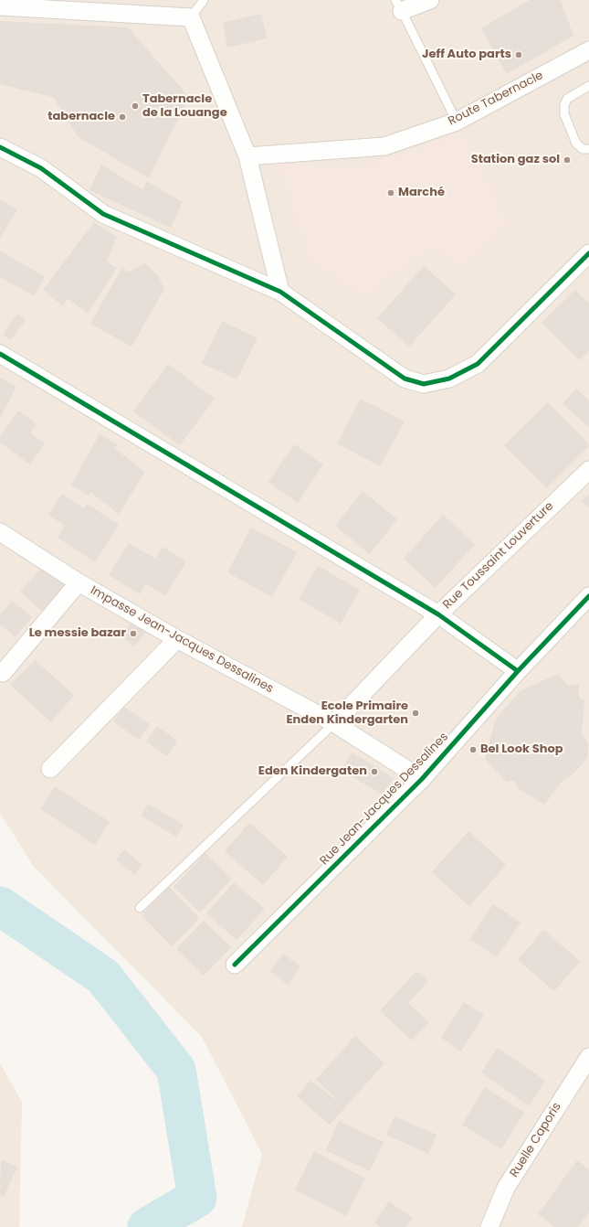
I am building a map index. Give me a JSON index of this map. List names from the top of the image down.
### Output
{
  "streets": {
    "street": [
      "Route Tabernacle",
      "Rue Toussaint Louverture",
      "Impasse Jean-Jacques Dessalines",
      "Rue Jean-Jacques Dessalines",
      "Ruelle Caporis"
    ]
  },
  "crossings": [
    ["Rue Toussaint Louverture", "Impasse Jean-Jacques Dessalines"],
    ["Impasse Jean-Jacques Dessalines", "Rue Jean-Jacques Dessalines"]
  ],
  "places": [
    "Jeff Auto parts",
    "Tabernacle de la Louange",
    "tabernacle",
    "Station gaz sol",
    "Marché",
    "Le messie bazar",
    "Ecole Primaire Enden Kindergarten",
    "Bel Look Shop",
    "Eden Kindergaten"
  ]
}
